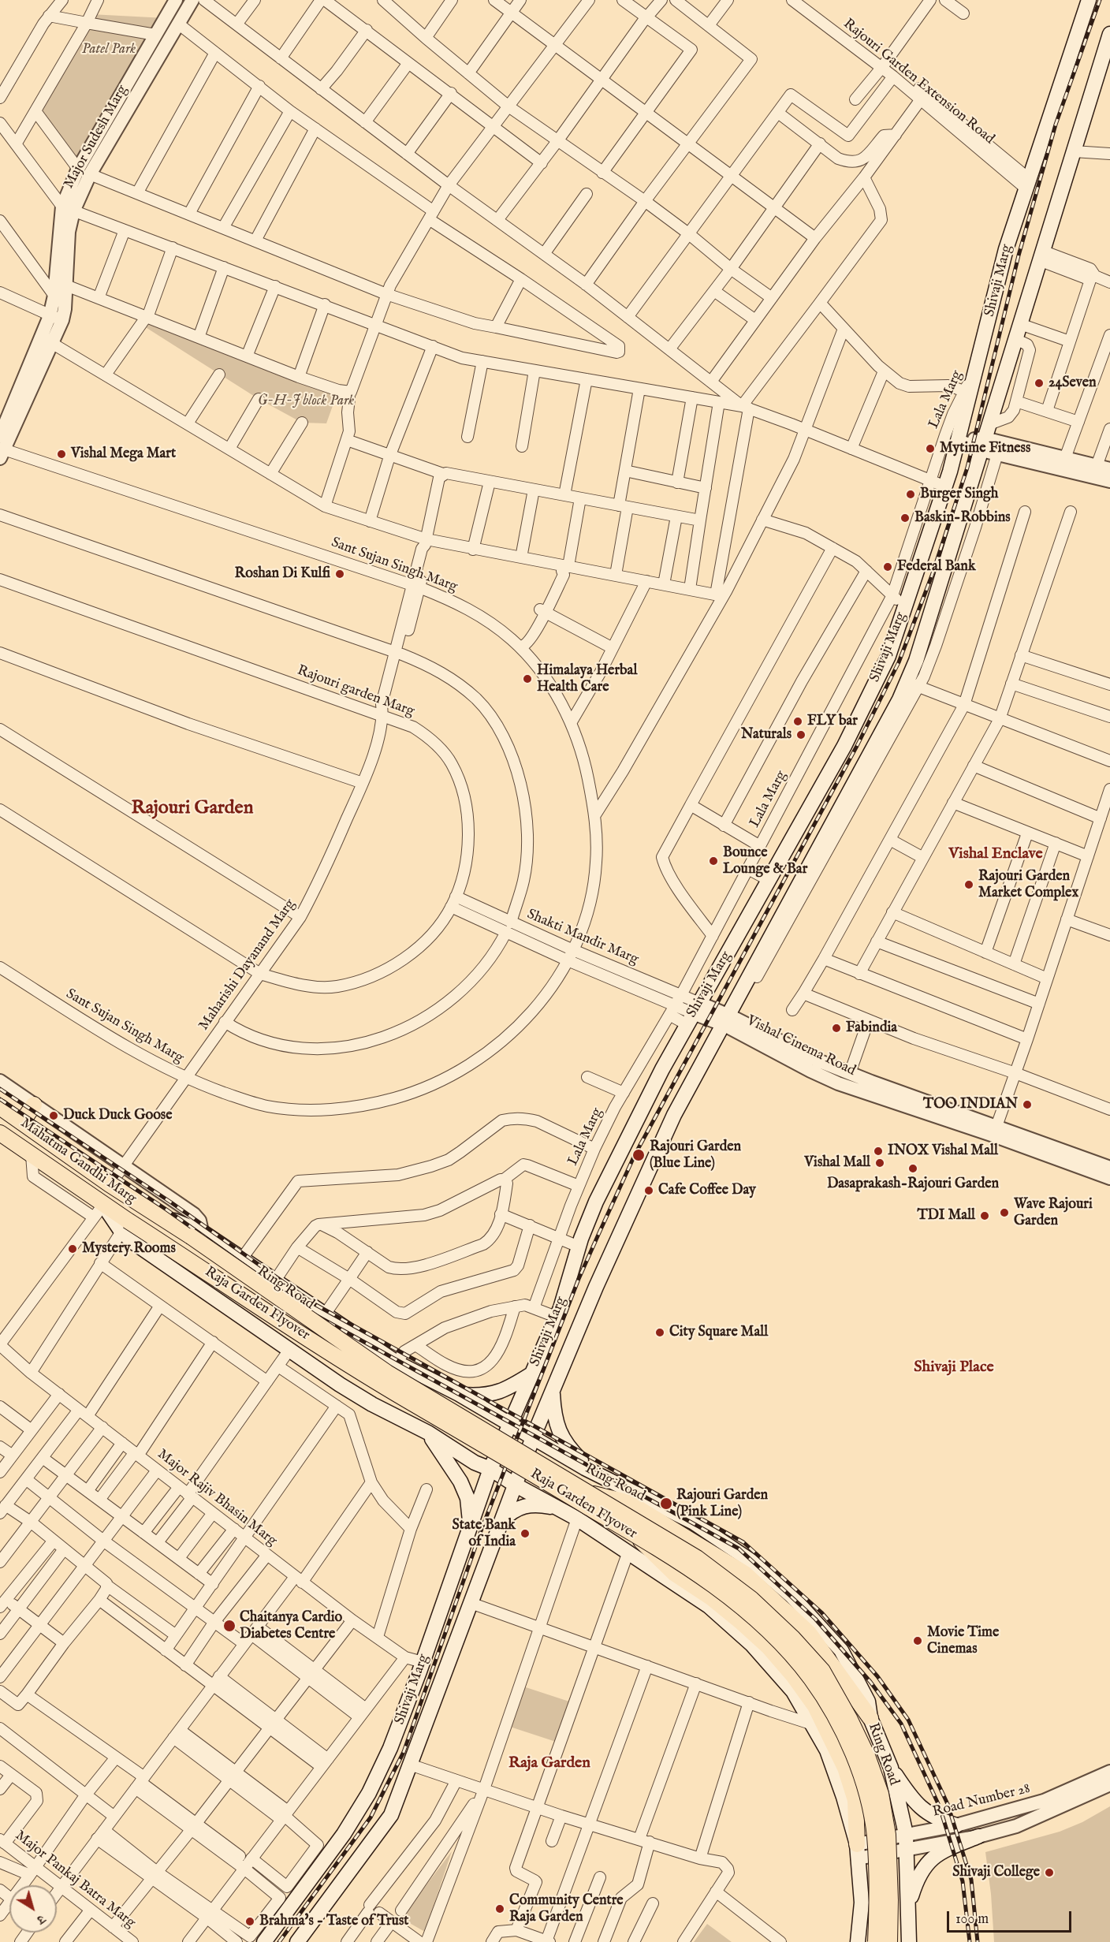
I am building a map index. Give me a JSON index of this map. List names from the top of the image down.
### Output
{
  "streets": {
    "main road": [
      "Shivaji Marg",
      "Mahatma Gandhi Marg",
      "Ring Road",
      "Raja Garden Flyover"
    ],
    "street": [
      "Rajouri Garden Extension Road",
      "Major Sudesh Marg",
      "Lala Marg",
      "Sant Sujan Singh Marg",
      "Rajouri garden Marg",
      "Shakti Mandir Marg",
      "Maharishi Dayanand Marg",
      "Vishal Cinema Road",
      "Major Rajiv Bhasin Marg",
      "Road Number 28",
      "Major Pankaj Batra Marg"
    ]
  },
  "crossings": [
    ["Rajouri Garden Extension Road", "Shivaji Marg"],
    ["Major Sudesh Marg", "Sant Sujan Singh Marg"],
    ["Shivaji Marg", "Lala Marg"],
    ["Shivaji Marg", "Shakti Mandir Marg"],
    ["Shivaji Marg", "Vishal Cinema Road"],
    ["Shivaji Marg", "Ring Road"],
    ["Shivaji Marg", "Major Rajiv Bhasin Marg"],
    ["Lala Marg", "Shakti Mandir Marg"],
    ["Sant Sujan Singh Marg", "Shakti Mandir Marg"],
    ["Sant Sujan Singh Marg", "Maharishi Dayanand Marg"],
    ["Rajouri garden Marg", "Maharishi Dayanand Marg"],
    ["Shakti Mandir Marg", "Vishal Cinema Road"],
    ["Maharishi Dayanand Marg", "Mahatma Gandhi Marg"],
    ["Mahatma Gandhi Marg", "Raja Garden Flyover"],
    ["Ring Road", "Raja Garden Flyover"],
    ["Ring Road", "Road Number 28"]
  ],
  "districts": [
    "Rajouri Garden",
    "Vishal Enclave",
    "Shivaji Place",
    "Raja Garden"
  ],
  "parks": ["Patel Park", "G-H-J block Park"],
  "places": [
    "24Seven",
    "Mytime Fitness",
    "Vishal Mega Mart",
    "Burger Singh",
    "Baskin-Robbins",
    "Federal Bank",
    "Roshan Di Kulfi",
    "Himalaya Herbal Health Care",
    "FLY bar",
    "Naturals",
    "Bounce Lounge & Bar",
    "Rajouri Garden Market Complex",
    "Fabindia",
    "TOO INDIAN",
    "Duck Duck Goose",
    "INOX Vishal Mall",
    "Rajouri Garden (Blue Line)",
    "Vishal Mall",
    "Dasaprakash-Rajouri Garden",
    "Cafe Coffee Day",
    "Wave Rajouri Garden",
    "TDI Mall",
    "Mystery Rooms",
    "City Square Mall",
    "Rajouri Garden (Pink Line)",
    "State Bank of India",
    "Chaitanya Cardio Diabetes Centre",
    "Movie Time Cinemas",
    "Shivaji College",
    "Community Centre Raja Garden",
    "Brahma's - Taste of Trust"
  ],
  "scale_bar": "100 m",
  "north": "bottom right"
}
